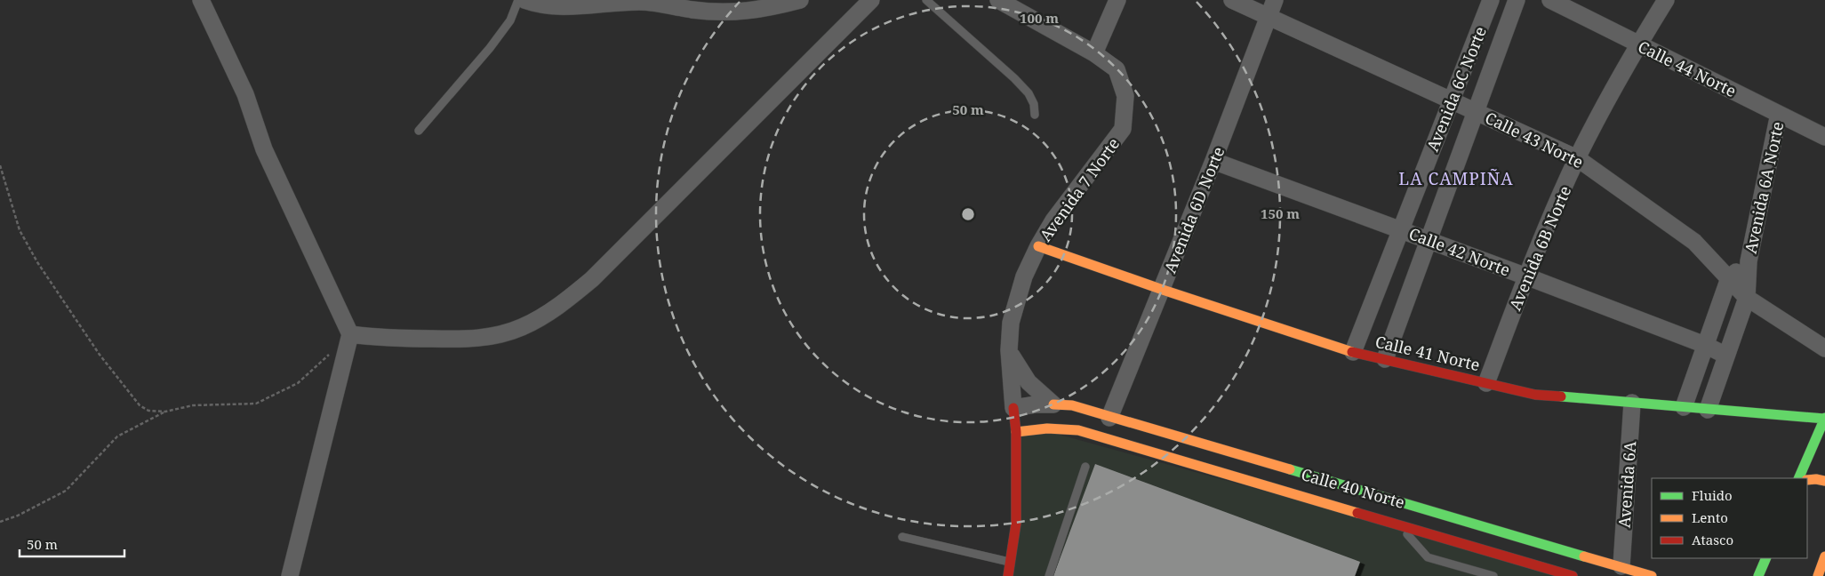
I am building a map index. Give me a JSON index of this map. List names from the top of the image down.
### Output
{
  "streets": {
    "street": [
      "Calle 44 Norte",
      "Avenida 6C Norte",
      "Calle 43 Norte",
      "Avenida 6A Norte",
      "Avenida 7 Norte",
      "Avenida 6D Norte",
      "Avenida 6B Norte",
      "Calle 42 Norte",
      "Calle 41 Norte",
      "Avenida 6A",
      "Calle 40 Norte"
    ]
  },
  "crossings": [
    ["Calle 44 Norte", "Avenida 6A Norte"],
    ["Calle 44 Norte", "Avenida 6B Norte"],
    ["Avenida 6C Norte", "Calle 43 Norte"],
    ["Avenida 6C Norte", "Calle 42 Norte"],
    ["Avenida 6C Norte", "Calle 41 Norte"],
    ["Calle 43 Norte", "Avenida 6A Norte"],
    ["Calle 43 Norte", "Avenida 6D Norte"],
    ["Calle 43 Norte", "Avenida 6B Norte"],
    ["Avenida 6A Norte", "Calle 42 Norte"],
    ["Avenida 6A Norte", "Calle 41 Norte"],
    ["Avenida 7 Norte", "Calle 41 Norte"],
    ["Avenida 7 Norte", "Calle 40 Norte"],
    ["Avenida 6D Norte", "Calle 42 Norte"],
    ["Avenida 6D Norte", "Calle 41 Norte"],
    ["Avenida 6D Norte", "Calle 40 Norte"],
    ["Avenida 6B Norte", "Calle 42 Norte"],
    ["Avenida 6B Norte", "Calle 41 Norte"],
    ["Calle 41 Norte", "Avenida 6A"],
    ["Avenida 6A", "Calle 40 Norte"]
  ],
  "districts": ["LA CAMPIÑA"],
  "legend": ["Fluido", "Lento", "Atasco"],
  "scale_bar": "50 m",
  "rings": ["100 m", "50 m", "150 m"]
}
